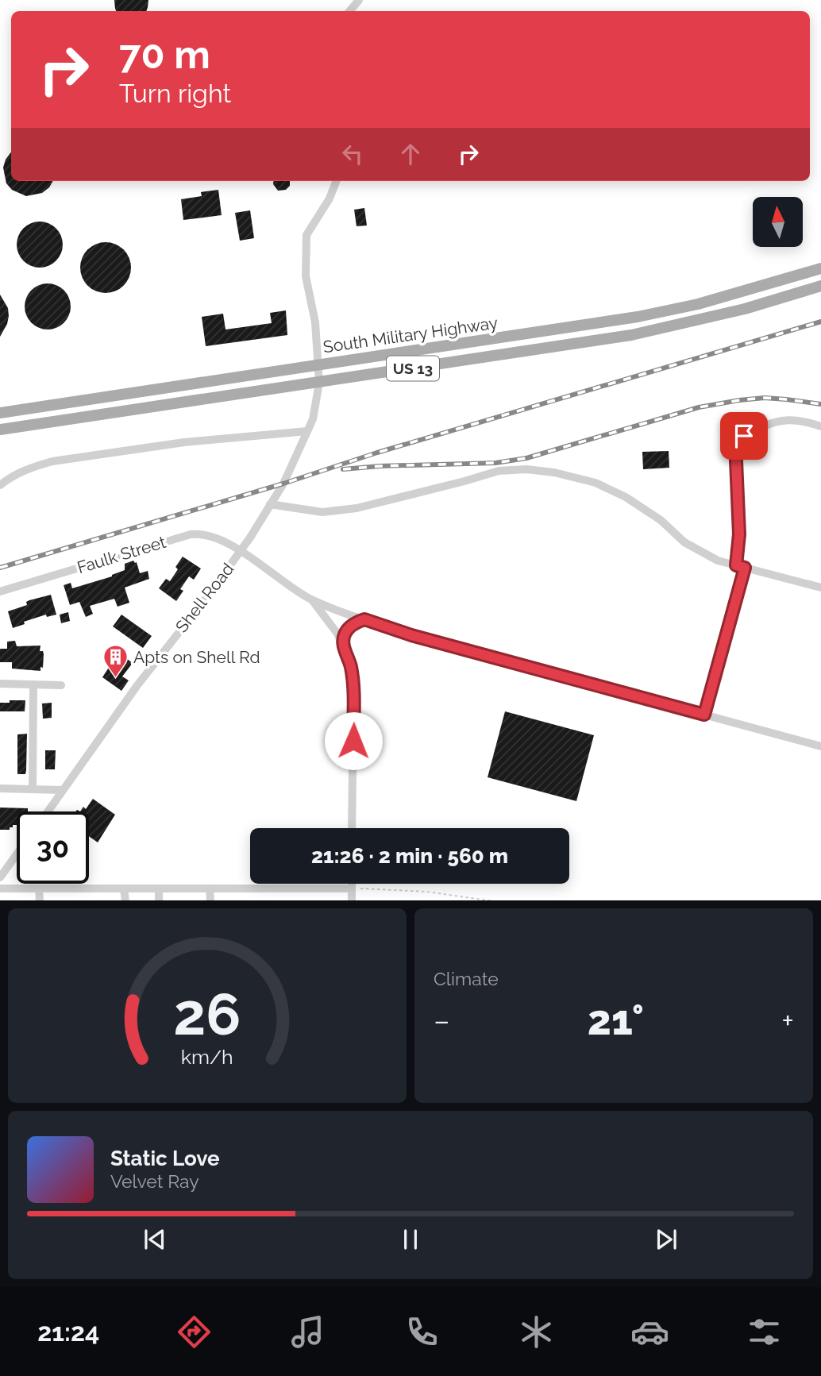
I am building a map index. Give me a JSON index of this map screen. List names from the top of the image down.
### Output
{
  "streets": {
    "main road": ["South Military Highway", "US 13"],
    "street": ["Faulk Street", "Shell Road"]
  },
  "crossings": [
    ["South Military Highway", "Shell Road"],
    ["Faulk Street", "Shell Road"]
  ],
  "places": {
    "building": ["Apts on Shell Rd"]
  },
  "north": "top",
  "page": {
    "turn": ["70 m", "Turn right"],
    "limit": "30",
    "trip": "21:26 · 2 min · 560 m",
    "tile": "Climate",
    "heat": ["−", "21°", "+"],
    "song": ["Static Love", "Velvet Ray"],
    "tabs": "21:24",
    "gauge": ["26", "km/h"]
  }
}
